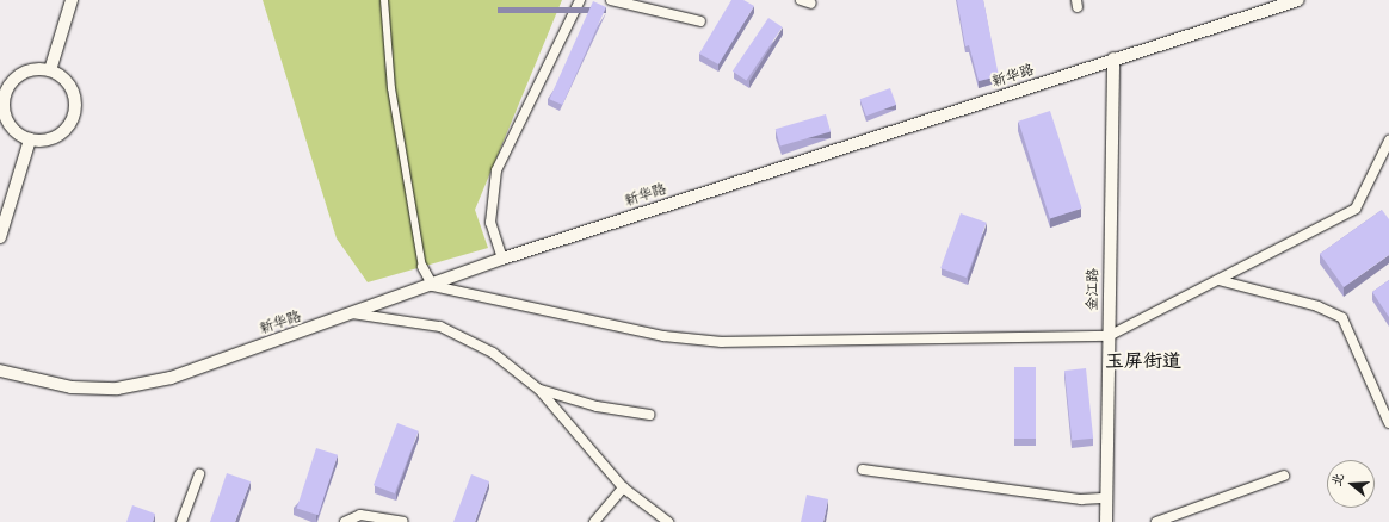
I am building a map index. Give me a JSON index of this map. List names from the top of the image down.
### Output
{
  "streets": {
    "street": ["新华路", "金江路"]
  },
  "crossings": [
    ["新华路", "金江路"]
  ],
  "districts": ["玉屏街道"],
  "north": "left"
}
